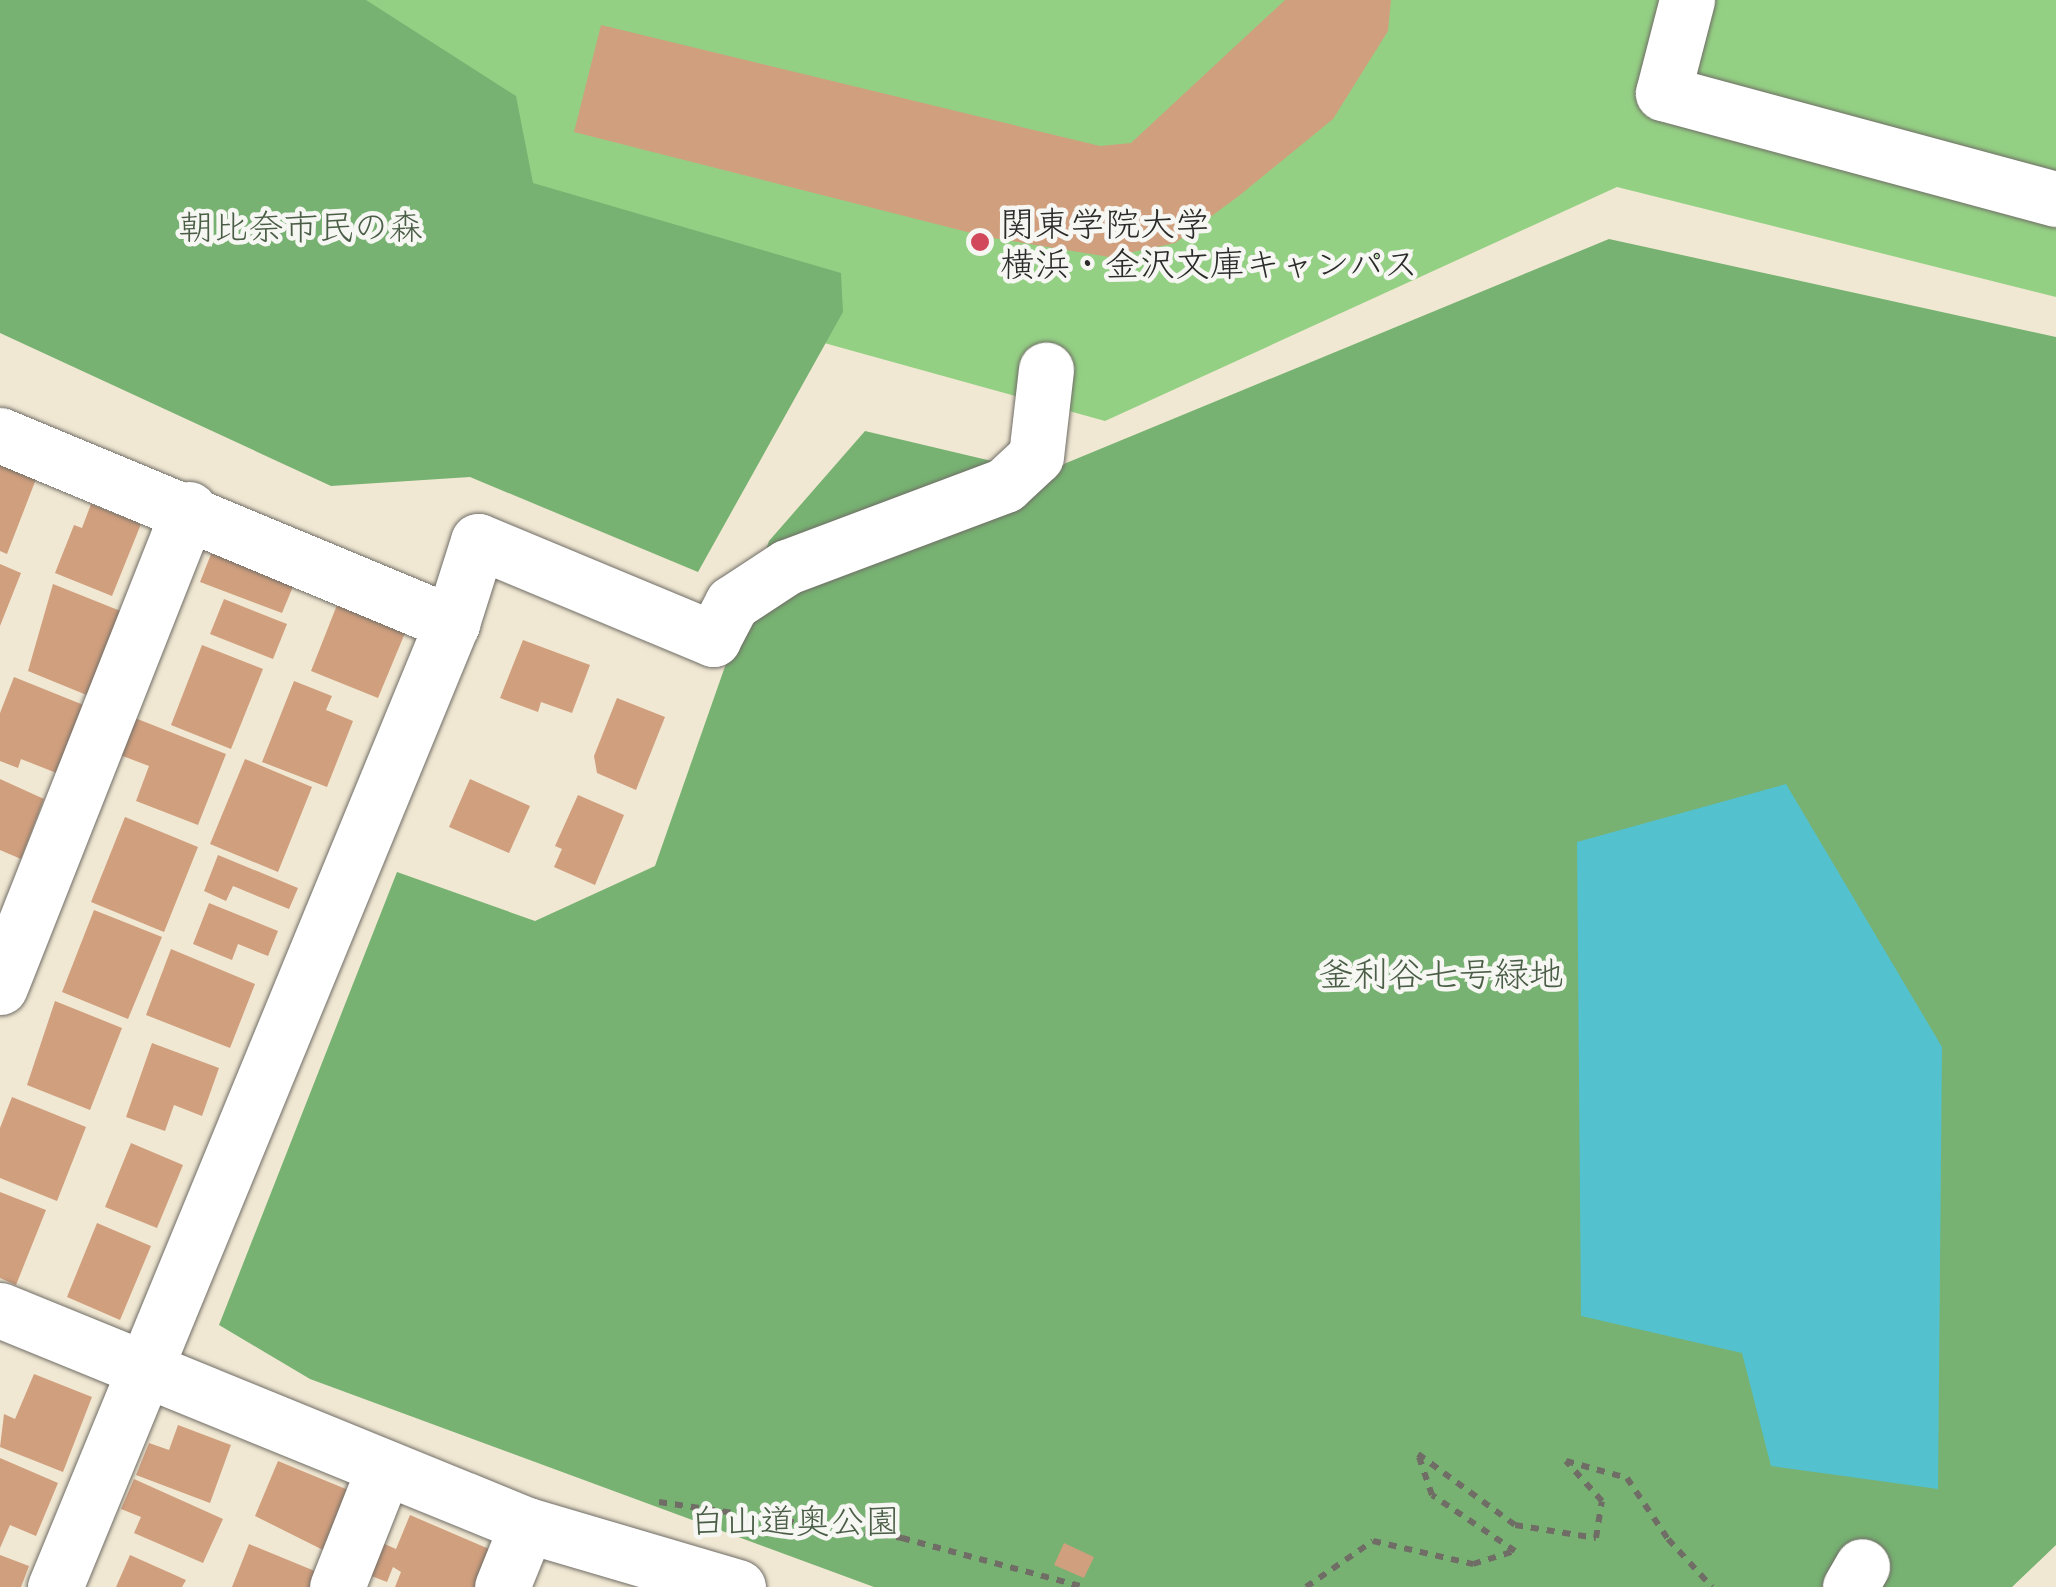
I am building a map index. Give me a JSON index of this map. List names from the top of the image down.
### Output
{
  "parks": ["朝比奈市民の森", "釜利谷七号緑地", "白山道奥公園"],
  "places": ["関東学院大学 横浜・金沢文庫キャンパス"]
}
